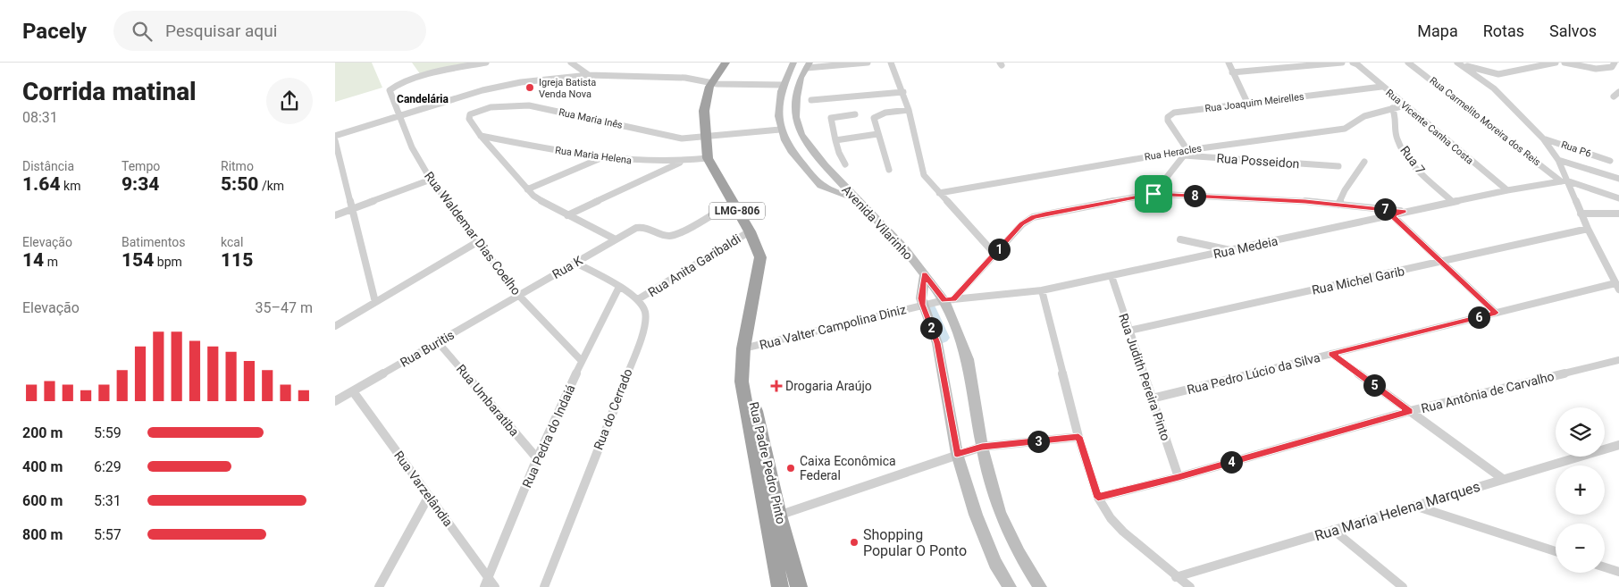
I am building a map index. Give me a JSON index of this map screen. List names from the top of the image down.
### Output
{
  "streets": {
    "highway": ["LMG-806", "Rua Padre Pedro Pinto"],
    "main road": ["Avenida Vilarinho"],
    "street": [
      "Rua Joaquim Meirelles",
      "Rua Maria Inês",
      "Rua Carmelito Moreira dos Reis",
      "Rua Vicente Canha Costa",
      "Rua P6",
      "Rua Heracles",
      "Rua Maria Helena",
      "Rua 7",
      "Rua Posseidon",
      "Rua Waldemar Dias Coelho",
      "Rua Medeia",
      "Rua Anita Garibaldi",
      "Rua K",
      "Rua Michel Garib",
      "Rua Valter Campolina Diniz",
      "Rua Buritis",
      "Rua Pedro Lúcio da Silva",
      "Rua Judith Pereira Pinto",
      "Rua Antônia de Carvalho",
      "Rua Umbaratiba",
      "Rua do Cerrado",
      "Rua Pedra do Indaiá",
      "Rua Varzelândia",
      "Rua Maria Helena Marques"
    ]
  },
  "crossings": [
    ["Rua Joaquim Meirelles", "Rua Vicente Canha Costa"],
    ["Rua Joaquim Meirelles", "Rua Heracles"],
    ["Rua Joaquim Meirelles", "Rua Posseidon"],
    ["Rua Maria Inês", "Rua Maria Helena"],
    ["Rua Maria Inês", "Rua Padre Pedro Pinto"],
    ["Rua Carmelito Moreira dos Reis", "Rua Medeia"],
    ["Rua Vicente Canha Costa", "Rua Heracles"],
    ["Rua Vicente Canha Costa", "Rua Medeia"],
    ["Rua Heracles", "Rua 7"],
    ["Rua Heracles", "Rua Posseidon"],
    ["Rua Maria Helena", "Rua Padre Pedro Pinto"],
    ["Rua 7", "Rua Medeia"],
    ["Avenida Vilarinho", "Rua Medeia"],
    ["Rua Waldemar Dias Coelho", "Rua K"],
    ["Rua Waldemar Dias Coelho", "Rua Buritis"],
    ["Rua Waldemar Dias Coelho", "Rua Pedra do Indaiá"],
    ["Rua Medeia", "Rua Valter Campolina Diniz"],
    ["Rua Medeia", "Rua Judith Pereira Pinto"],
    ["Rua Anita Garibaldi", "Rua do Cerrado"],
    ["Rua Anita Garibaldi", "Rua Padre Pedro Pinto"],
    ["Rua K", "Rua Buritis"],
    ["Rua K", "Rua Padre Pedro Pinto"],
    ["Rua Michel Garib", "Rua Judith Pereira Pinto"],
    ["Rua Valter Campolina Diniz", "Rua Padre Pedro Pinto"],
    ["Rua Buritis", "Rua Umbaratiba"],
    ["Rua Buritis", "Rua Varzelândia"],
    ["Rua Pedro Lúcio da Silva", "Rua Judith Pereira Pinto"],
    ["Rua Judith Pereira Pinto", "Rua Antônia de Carvalho"],
    ["Rua Umbaratiba", "Rua Pedra do Indaiá"],
    ["Rua Pedra do Indaiá", "Rua Varzelândia"]
  ],
  "districts": ["Candelária"],
  "places": {
    "other": ["Igreja Batista Venda Nova", "Caixa Econômica Federal", "Shopping Popular O Ponto"],
    "health": ["Drogaria Araújo"]
  },
  "page": {
    "header": "Pacely",
    "search": "Pesquisar aqui",
    "nav": ["Mapa", "Rotas", "Salvos"],
    "heading": ["Corrida matinal", "08:31"],
    "stats": [
      ["Distância", "1.64 km"],
      ["Tempo", "9:34"],
      ["Ritmo", "5:50 /km"],
      ["Elevação", "14 m"],
      ["Batimentos", "154 bpm"],
      ["kcal", "115"]
    ],
    "pins": [
      "8",
      "7",
      "1",
      "6",
      "2",
      "5",
      "3",
      "4"
    ],
    "chart": ["Elevação", "35–47 m"],
    "map_buttons": ["+", "−"],
    "list": [
      {
        "name": "200 m",
        "note": "5:59"
      },
      {
        "name": "400 m",
        "note": "6:29"
      },
      {
        "name": "600 m",
        "note": "5:31"
      },
      {
        "name": "800 m",
        "note": "5:57"
      }
    ]
  }
}
